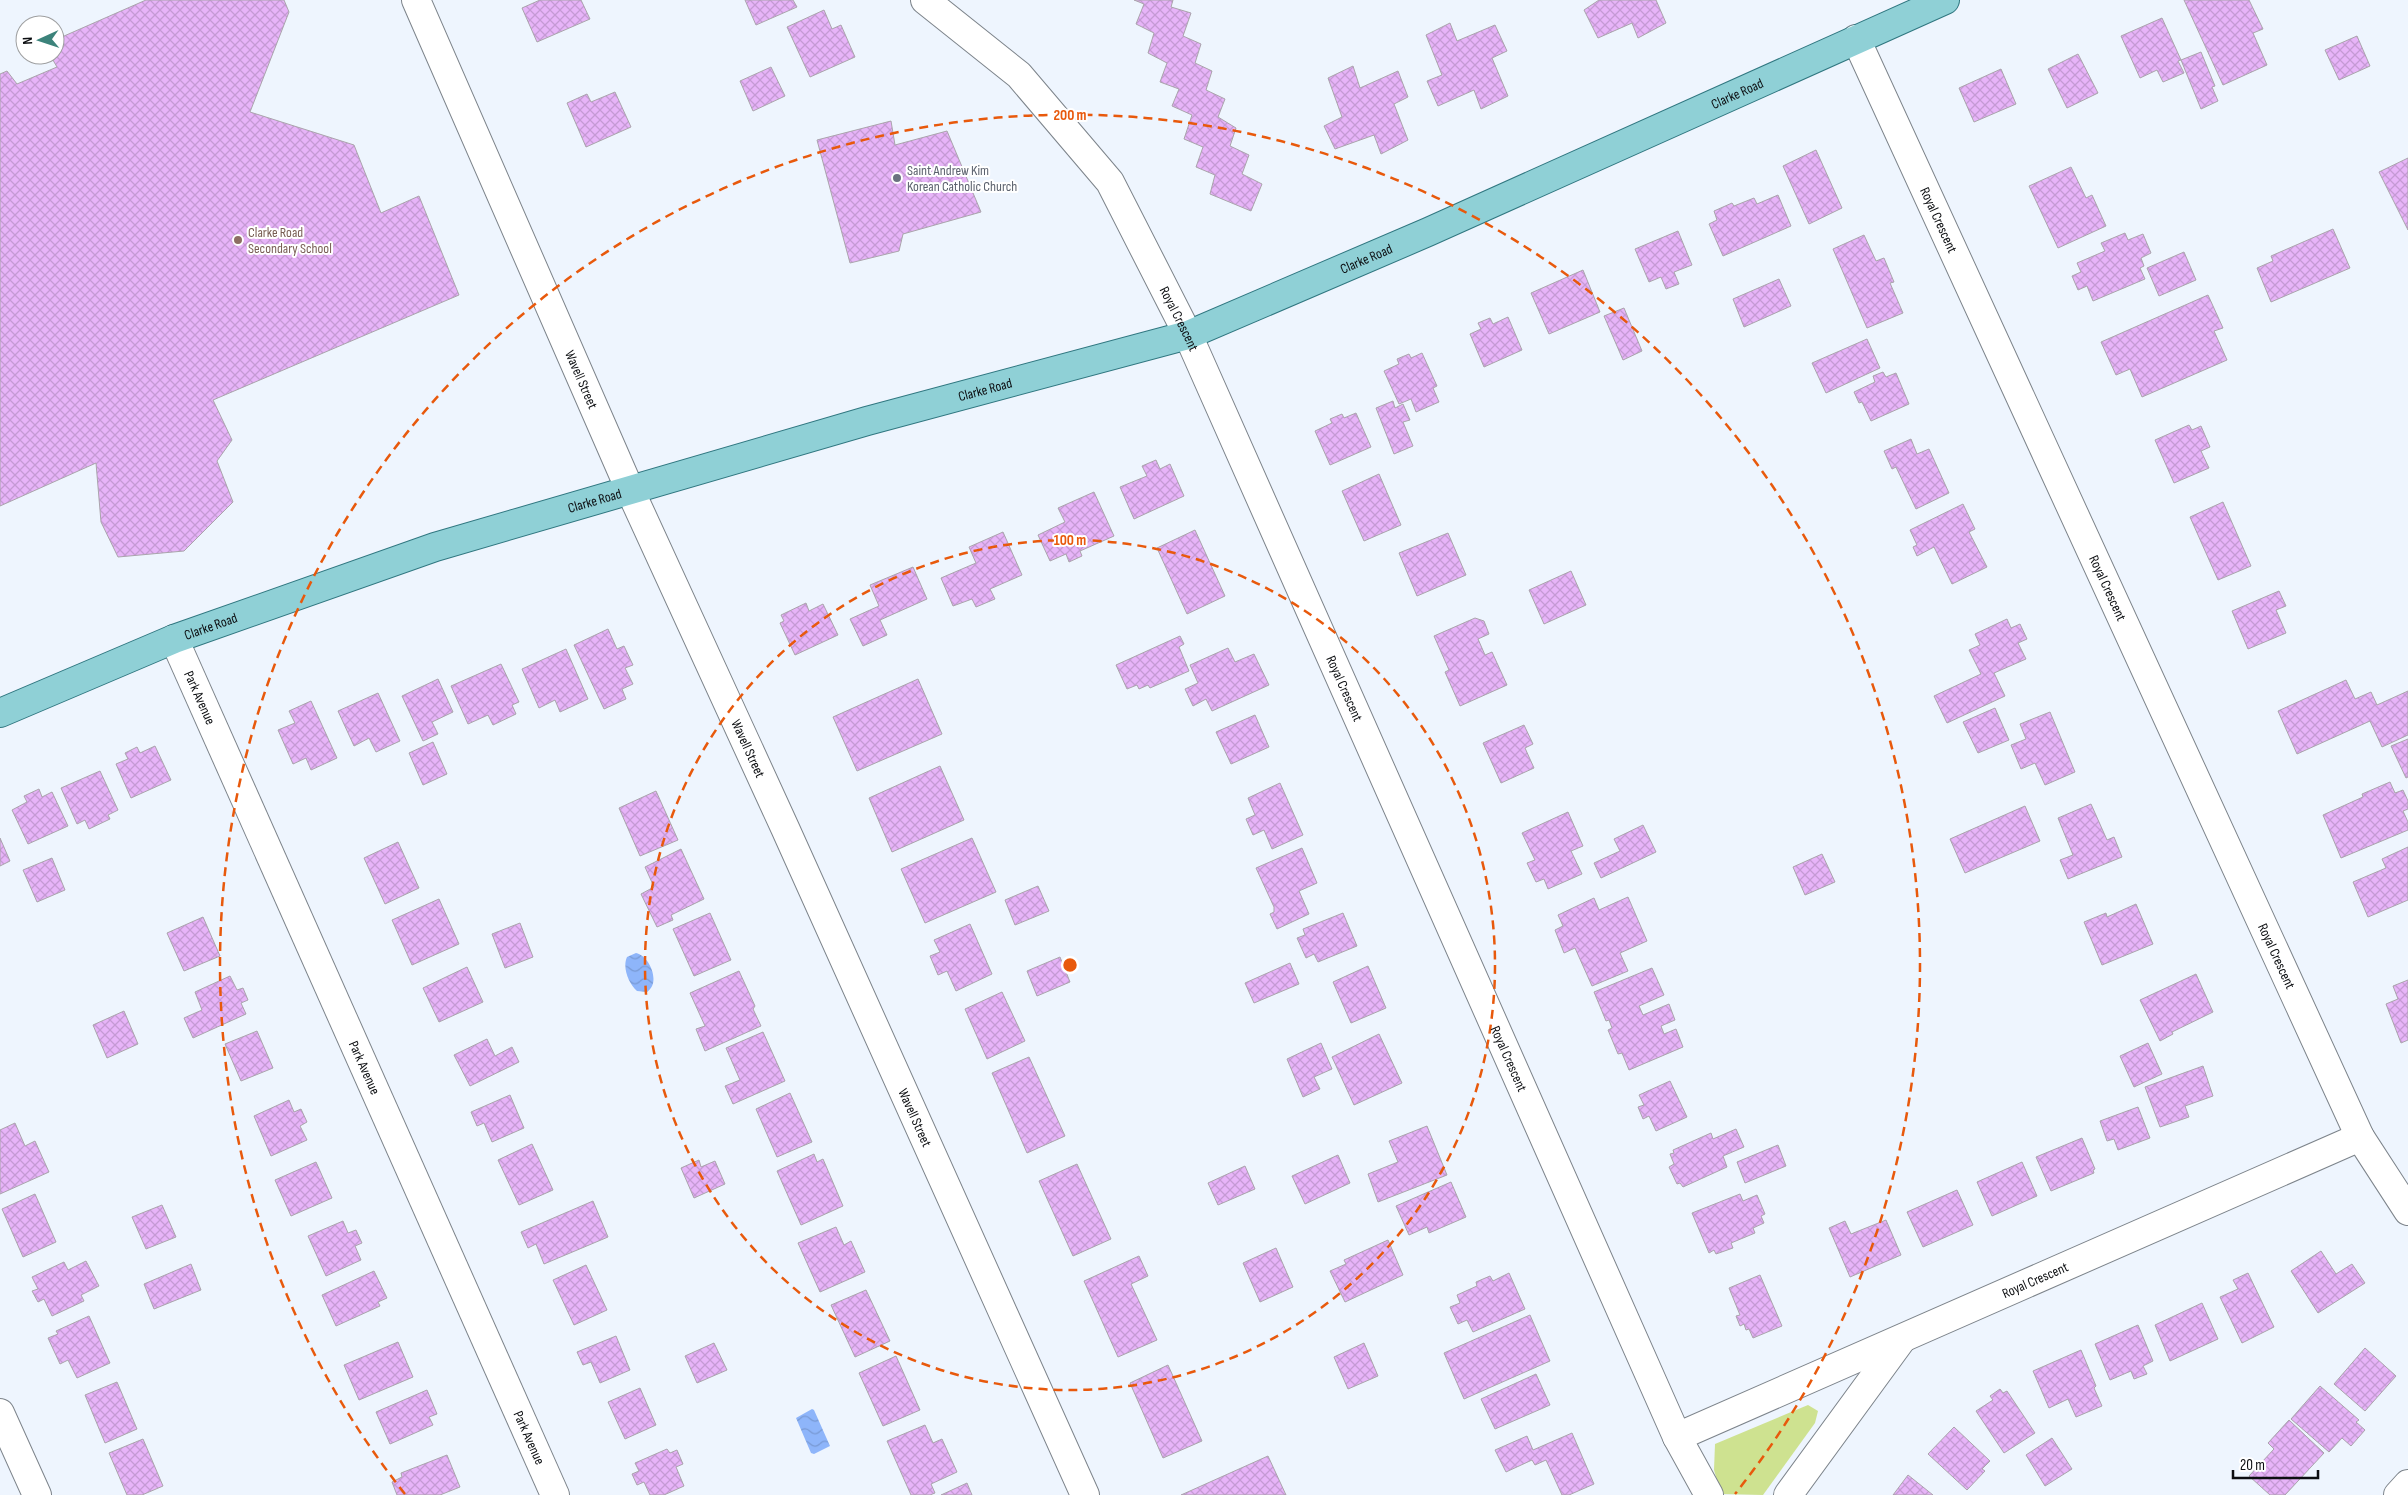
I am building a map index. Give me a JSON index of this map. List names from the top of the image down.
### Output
{
  "streets": {
    "main road": ["Clarke Road"],
    "street": ["Royal Crescent", "Wavell Street", "Park Avenue"]
  },
  "crossings": [
    ["Clarke Road", "Royal Crescent"],
    ["Clarke Road", "Wavell Street"],
    ["Clarke Road", "Park Avenue"]
  ],
  "places": ["Saint Andrew Kim Korean Catholic Church", "Clarke Road Secondary School"],
  "scale_bar": "20 m",
  "north": "left",
  "rings": ["200 m", "100 m"]
}
